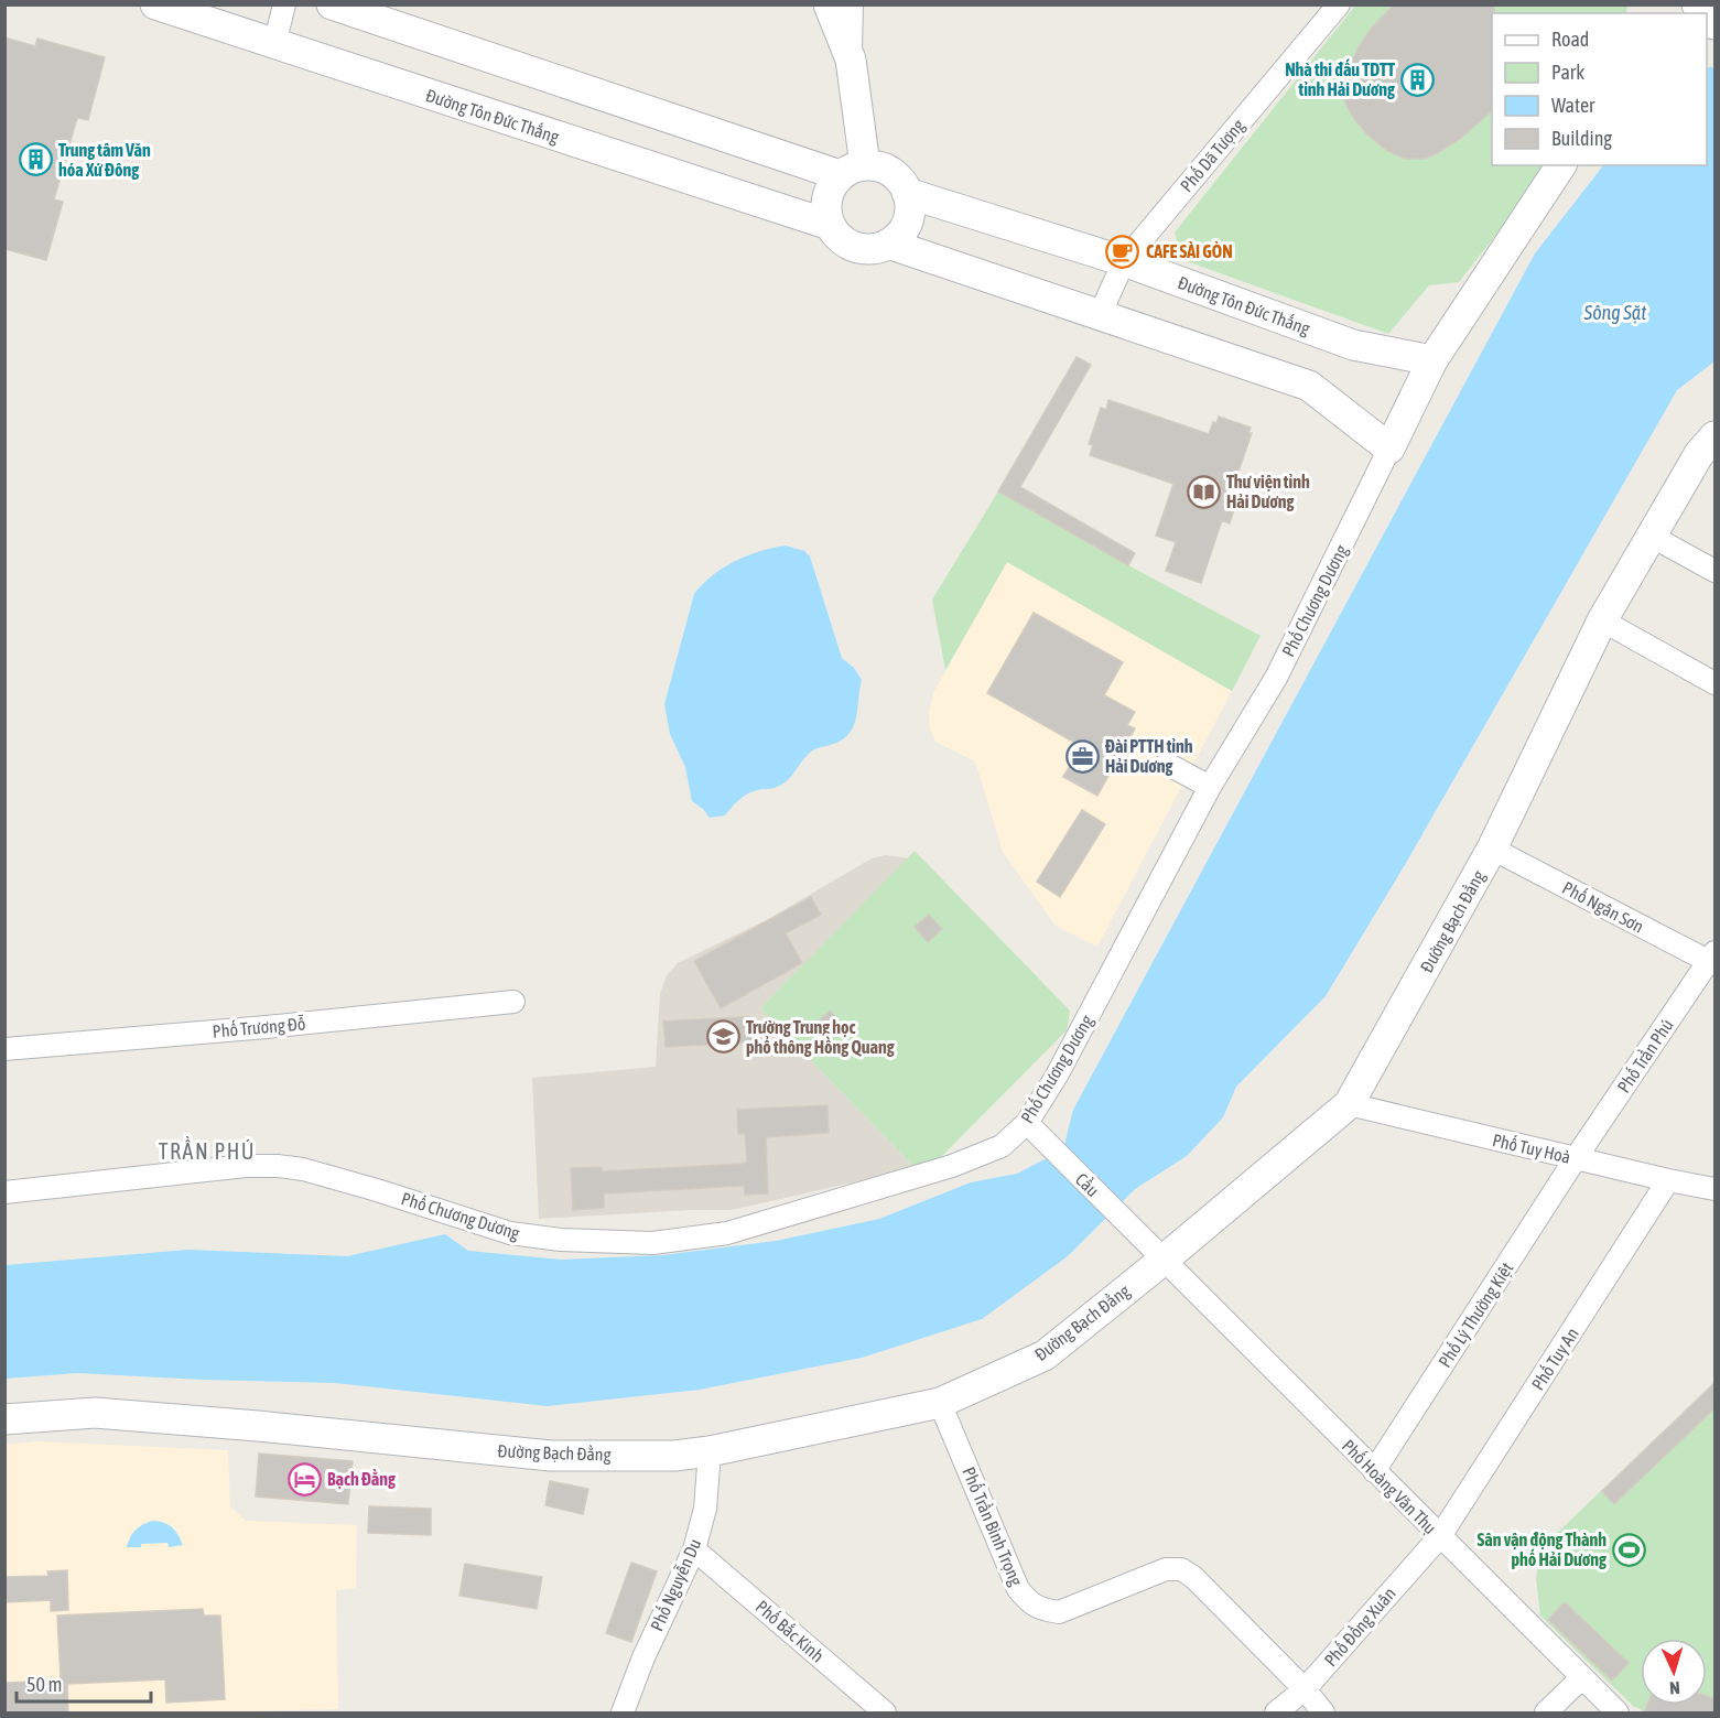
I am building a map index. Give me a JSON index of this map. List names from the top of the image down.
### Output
{
  "streets": {
    "street": [
      "Đường Tôn Đức Thắng",
      "Phố Dã Tượng",
      "Phố Chương Dương",
      "Phố Ngân Sơn",
      "Đường Bạch Đằng",
      "Phố Trương Đỗ",
      "Phố Trần Phú",
      "Phố Tuy Hoà",
      "Cầu",
      "Phố Lý Thường Kiệt",
      "Phố Tuy An",
      "Phố Hoàng Văn Thụ",
      "Phố Trần Bình Trọng",
      "Phố Nguyễn Du",
      "Phố Đồng Xuân",
      "Phố Bắc Kinh"
    ]
  },
  "crossings": [
    ["Đường Tôn Đức Thắng", "Phố Dã Tượng"],
    ["Đường Tôn Đức Thắng", "Phố Chương Dương"],
    ["Phố Chương Dương", "Cầu"],
    ["Phố Ngân Sơn", "Đường Bạch Đằng"],
    ["Phố Ngân Sơn", "Phố Trần Phú"],
    ["Đường Bạch Đằng", "Phố Tuy Hoà"],
    ["Đường Bạch Đằng", "Cầu"],
    ["Đường Bạch Đằng", "Phố Hoàng Văn Thụ"],
    ["Đường Bạch Đằng", "Phố Trần Bình Trọng"],
    ["Đường Bạch Đằng", "Phố Nguyễn Du"],
    ["Phố Trần Phú", "Phố Tuy Hoà"],
    ["Phố Trần Phú", "Phố Lý Thường Kiệt"],
    ["Phố Tuy Hoà", "Phố Lý Thường Kiệt"],
    ["Phố Tuy Hoà", "Phố Tuy An"],
    ["Cầu", "Phố Hoàng Văn Thụ"],
    ["Phố Lý Thường Kiệt", "Phố Hoàng Văn Thụ"],
    ["Phố Tuy An", "Phố Hoàng Văn Thụ"],
    ["Phố Tuy An", "Phố Đồng Xuân"],
    ["Phố Hoàng Văn Thụ", "Phố Đồng Xuân"],
    ["Phố Trần Bình Trọng", "Phố Đồng Xuân"],
    ["Phố Nguyễn Du", "Phố Bắc Kinh"]
  ],
  "districts": ["TRẦN PHÚ"],
  "water": ["Sông Sặt"],
  "places": {
    "building": ["Nhà thi đấu TDTT tỉnh Hải Dương", "Trung tâm Văn hóa Xứ Đông"],
    "cafe": ["CAFE SÀI GÒN"],
    "library": ["Thư viện tỉnh Hải Dương"],
    "office": ["Đài PTTH tỉnh Hải Dương"],
    "school or university": ["Trường Trung học phổ thông Hồng Quang"],
    "hotel": ["Bạch Đằng"],
    "sports": ["Sân vận động Thành phố Hải Dương"]
  },
  "legend": [
    "Road",
    "Park",
    "Water",
    "Building"
  ],
  "scale_bar": "50 m",
  "north": "bottom"
}
